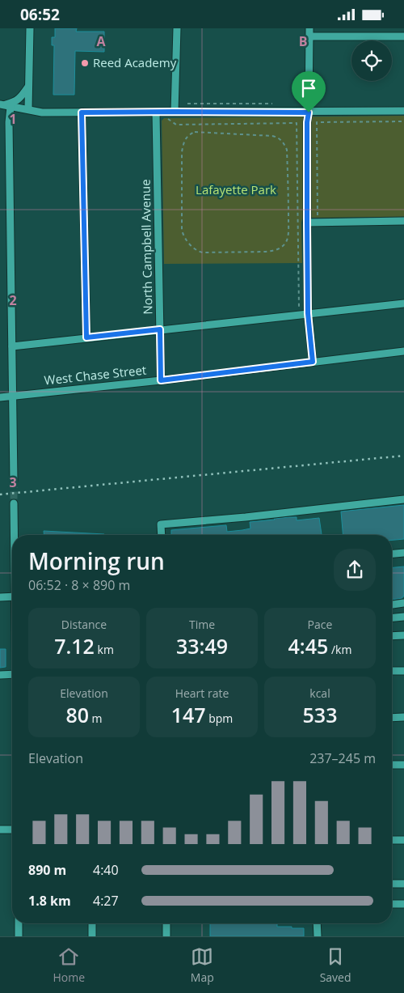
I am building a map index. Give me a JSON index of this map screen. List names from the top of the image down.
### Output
{
  "streets": {
    "street": ["North Campbell Avenue", "West Chase Street"]
  },
  "crossings": [
    ["North Campbell Avenue", "West Chase Street"]
  ],
  "parks": ["Lafayette Park"],
  "places": ["Reed Academy"],
  "page": {
    "status": "06:52",
    "heading": ["Morning run", "06:52 · 8 × 890 m"],
    "stats": [
      ["Distance", "7.12 km"],
      ["Time", "33:49"],
      ["Pace", "4:45 /km"],
      ["Elevation", "80 m"],
      ["Heart rate", "147 bpm"],
      ["kcal", "533"]
    ],
    "chart": ["Elevation", "237–245 m"],
    "list": [
      {
        "name": "890 m",
        "note": "4:40"
      },
      {
        "name": "1.8 km",
        "note": "4:27"
      }
    ],
    "tabs": ["Home", "Map", "Saved"]
  },
  "grid": {
    "columns": ["A", "B"],
    "rows": ["1", "2", "3"]
  }
}
